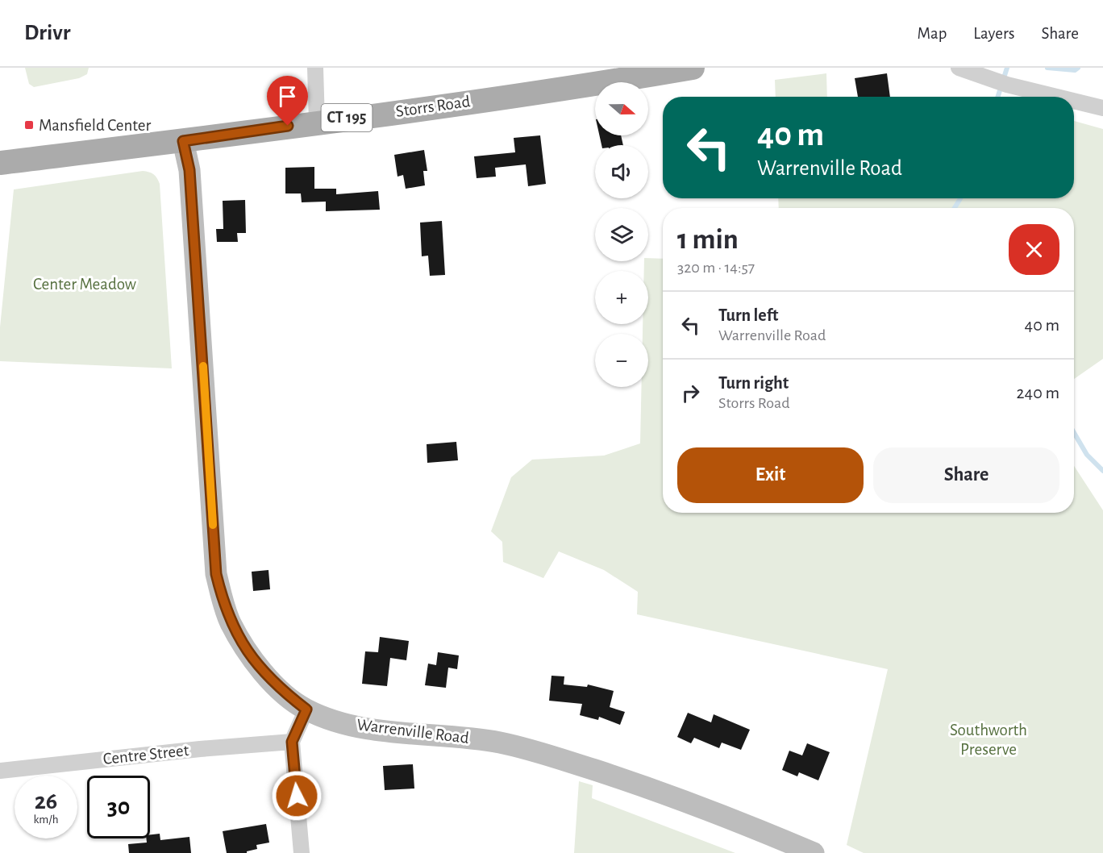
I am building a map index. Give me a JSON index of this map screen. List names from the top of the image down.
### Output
{
  "streets": {
    "main road": ["Storrs Road", "CT 195", "Warrenville Road"],
    "street": ["Centre Street"]
  },
  "crossings": [
    ["Storrs Road", "Warrenville Road"]
  ],
  "parks": ["Center Meadow", "Southworth Preserve"],
  "places": {
    "transit": ["Mansfield Center"]
  },
  "north": "right",
  "page": {
    "header": "Drivr",
    "nav": ["Map", "Layers", "Share"],
    "map_buttons": ["+", "−"],
    "turn": ["40 m", "Warrenville Road"],
    "heading": ["1 min", "320 m · 14:57"],
    "list": [
      {
        "name": "Turn left",
        "note": "Warrenville Road",
        "value": "40 m"
      },
      {
        "name": "Turn right",
        "note": "Storrs Road",
        "value": "240 m"
      }
    ],
    "buttons": ["Exit", "Share"],
    "speed": "26 km/h",
    "limit": "30"
  }
}
